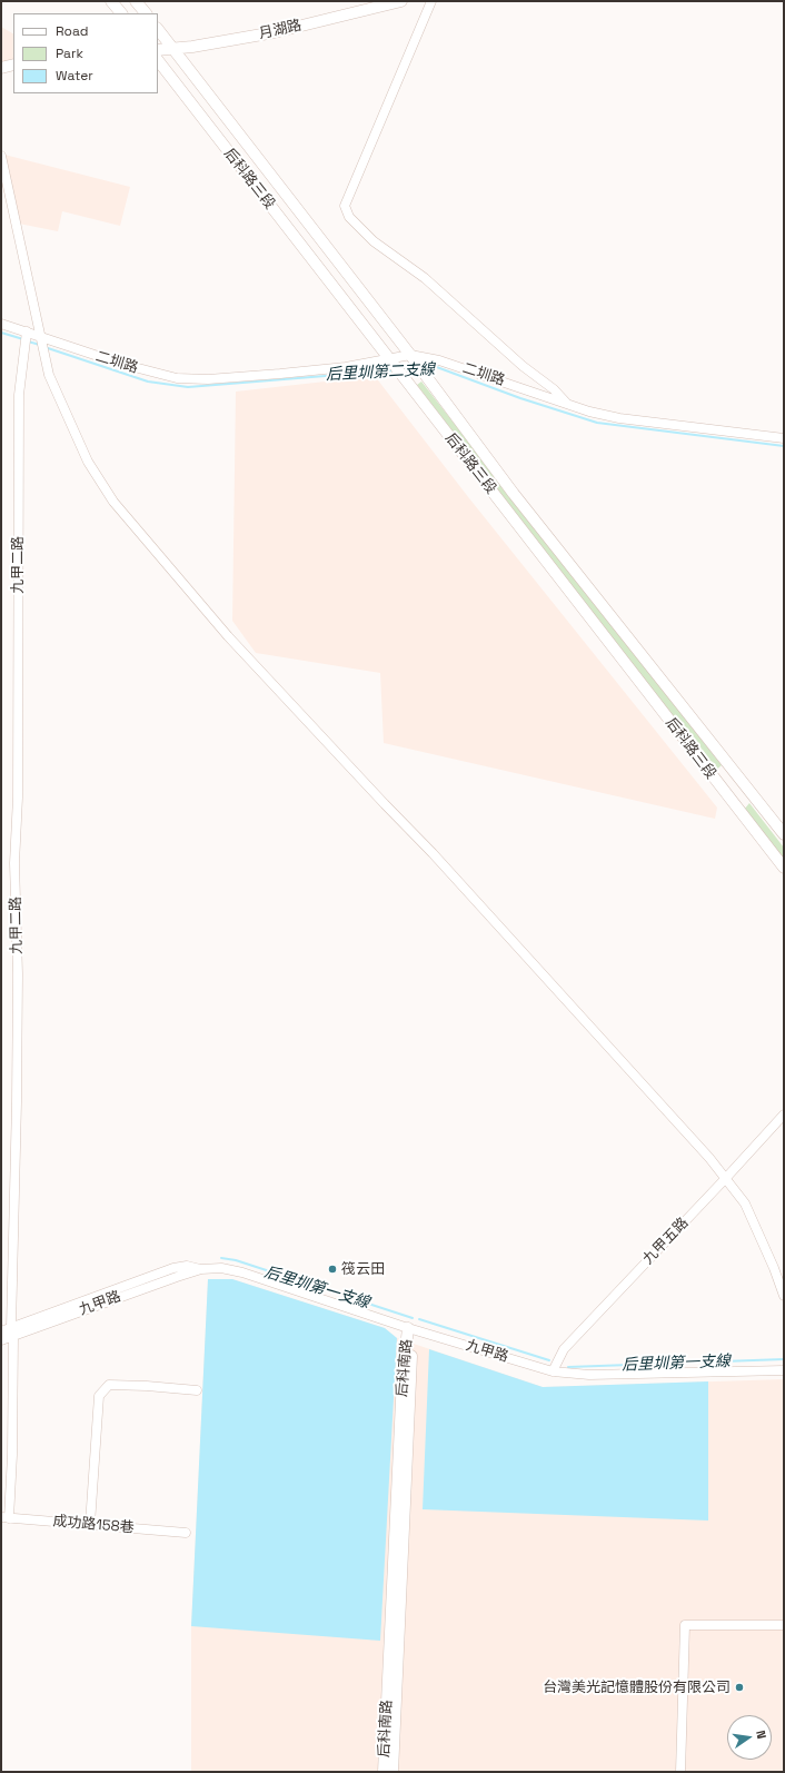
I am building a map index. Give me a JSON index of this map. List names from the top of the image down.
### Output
{
  "streets": {
    "street": [
      "月湖路",
      "后科路三段",
      "二圳路",
      "九甲二路",
      "九甲五路",
      "九甲路",
      "后科南路",
      "成功路158巷"
    ]
  },
  "crossings": [
    ["月湖路", "后科路三段"],
    ["后科路三段", "二圳路"],
    ["二圳路", "九甲二路"],
    ["九甲二路", "九甲路"],
    ["九甲二路", "成功路158巷"],
    ["九甲五路", "九甲路"],
    ["九甲路", "后科南路"]
  ],
  "water": ["后里圳第二支線", "后里圳第一支線"],
  "places": ["筏云田", "台灣美光記憶體股份有限公司"],
  "legend": ["Road", "Park", "Water"],
  "north": "right"
}
